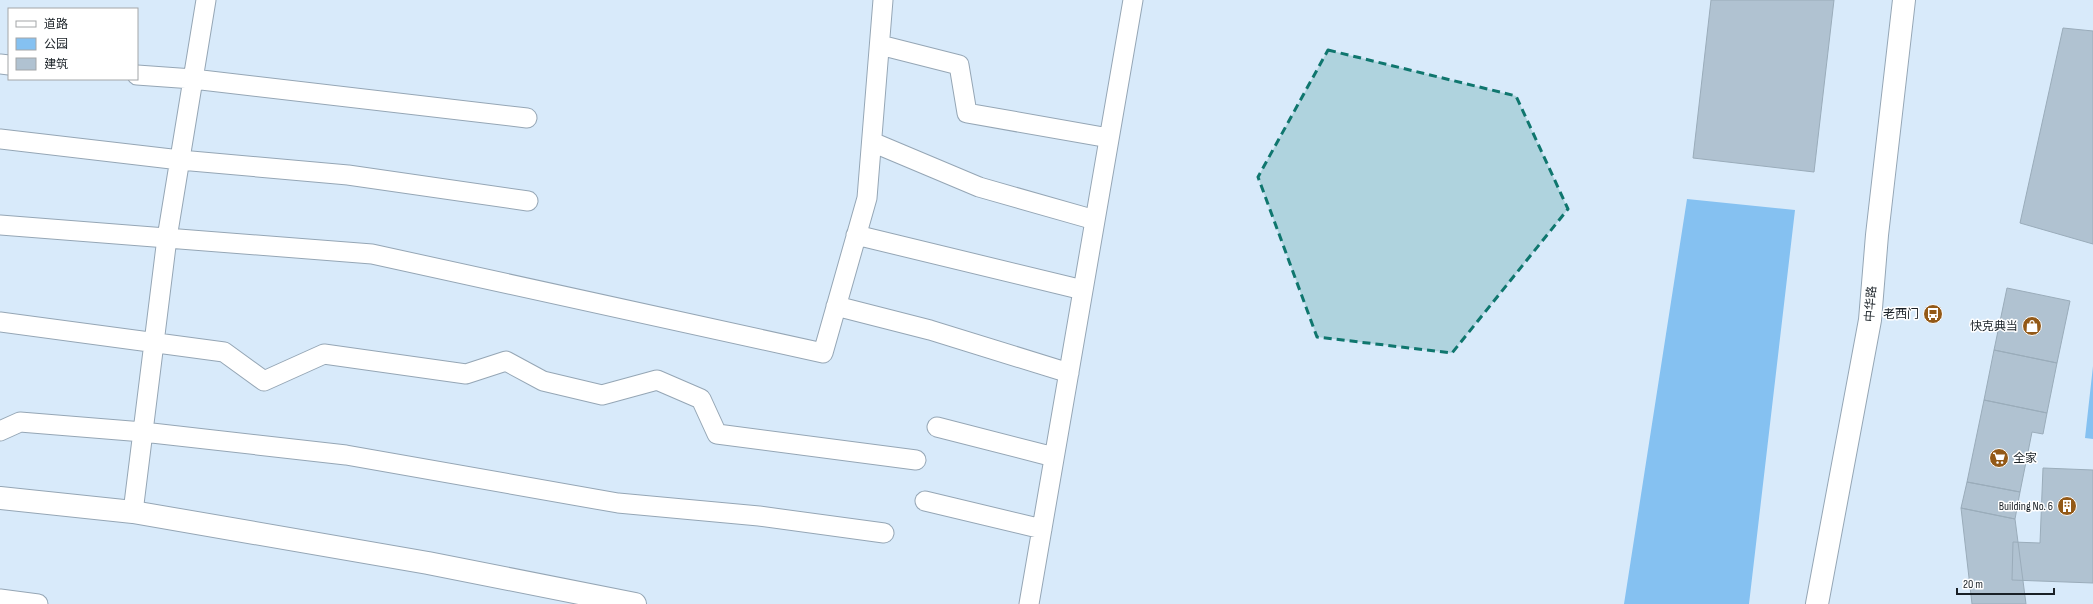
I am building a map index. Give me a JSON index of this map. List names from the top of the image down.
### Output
{
  "streets": {
    "street": ["中华路"]
  },
  "places": {
    "bus stop": ["老西门"],
    "shop": ["快克典当"],
    "supermarket": ["全家"],
    "building": ["Building No. 6"]
  },
  "legend": ["道路", "公园", "建筑"],
  "scale_bar": "20 m"
}
